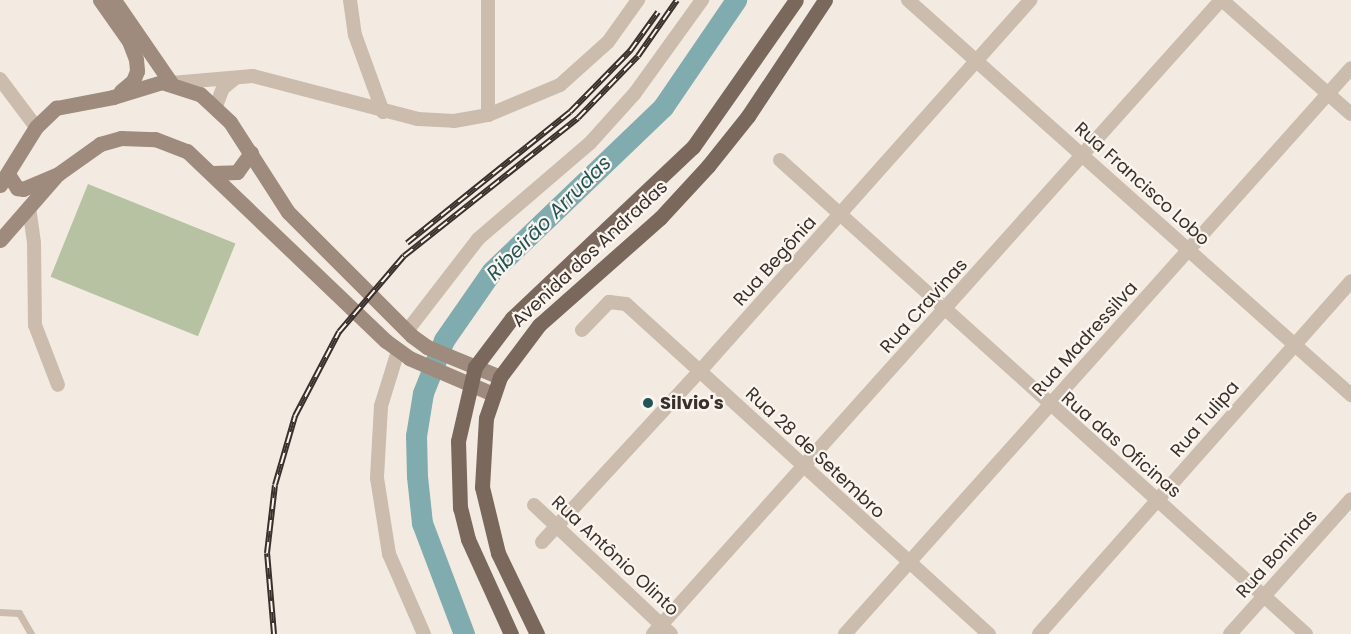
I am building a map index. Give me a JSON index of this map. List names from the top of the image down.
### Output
{
  "streets": {
    "main road": ["Avenida dos Andradas"],
    "street": [
      "Rua Francisco Lobo",
      "Rua Begônia",
      "Rua Cravinas",
      "Rua Madressilva",
      "Rua Tulipa",
      "Rua das Oficinas",
      "Rua 28 de Setembro",
      "Rua Boninas",
      "Rua Antônio Olinto"
    ]
  },
  "crossings": [
    ["Rua Francisco Lobo", "Rua Begônia"],
    ["Rua Francisco Lobo", "Rua Cravinas"],
    ["Rua Francisco Lobo", "Rua Madressilva"],
    ["Rua Francisco Lobo", "Rua Tulipa"],
    ["Rua Begônia", "Rua das Oficinas"],
    ["Rua Begônia", "Rua 28 de Setembro"],
    ["Rua Begônia", "Rua Antônio Olinto"],
    ["Rua Cravinas", "Rua das Oficinas"],
    ["Rua Cravinas", "Rua 28 de Setembro"],
    ["Rua Cravinas", "Rua Antônio Olinto"],
    ["Rua Madressilva", "Rua das Oficinas"],
    ["Rua Madressilva", "Rua 28 de Setembro"],
    ["Rua Tulipa", "Rua das Oficinas"],
    ["Rua das Oficinas", "Rua Boninas"]
  ],
  "water": ["Ribeirão Arrudas"],
  "places": ["Silvio's"]
}
